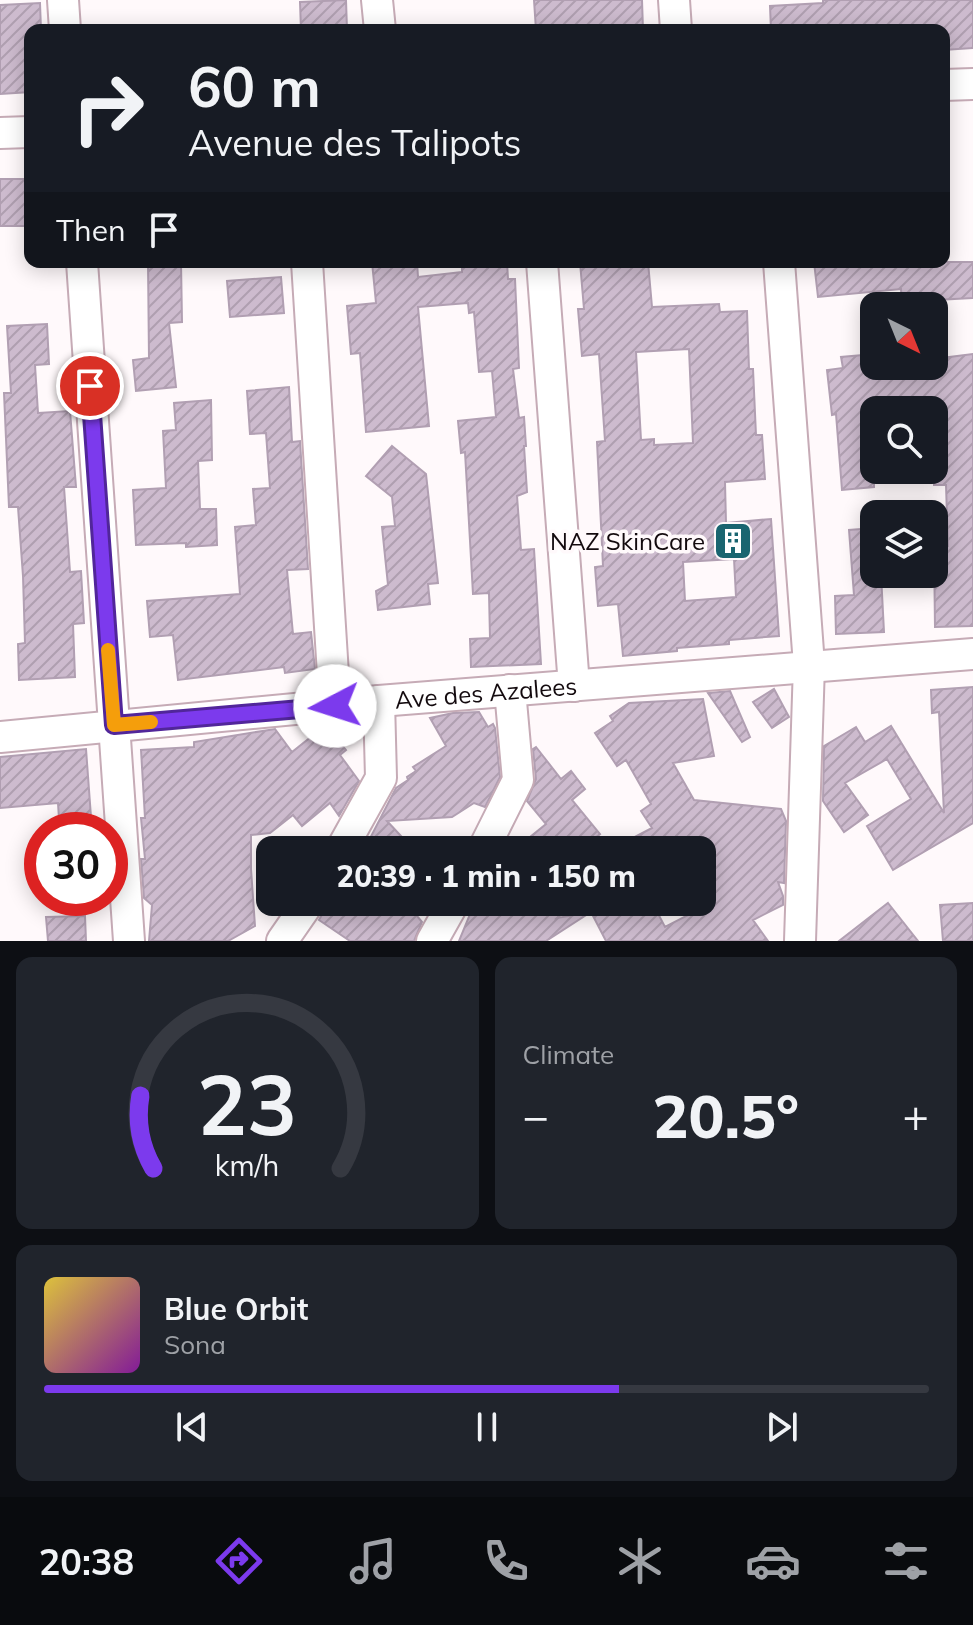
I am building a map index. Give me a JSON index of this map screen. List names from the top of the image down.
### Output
{
  "streets": {
    "street": ["Ave des Azalees"]
  },
  "places": {
    "building": ["NAZ SkinCare"]
  },
  "north": "bottom right",
  "page": {
    "turn": ["60 m", "Avenue des Talipots"],
    "then": "Then",
    "limit": "30",
    "trip": "20:39 · 1 min · 150 m",
    "tile": "Climate",
    "heat": ["−", "20.5°", "+"],
    "song": ["Blue Orbit", "Sona"],
    "tabs": "20:38",
    "gauge": ["23", "km/h"]
  }
}
